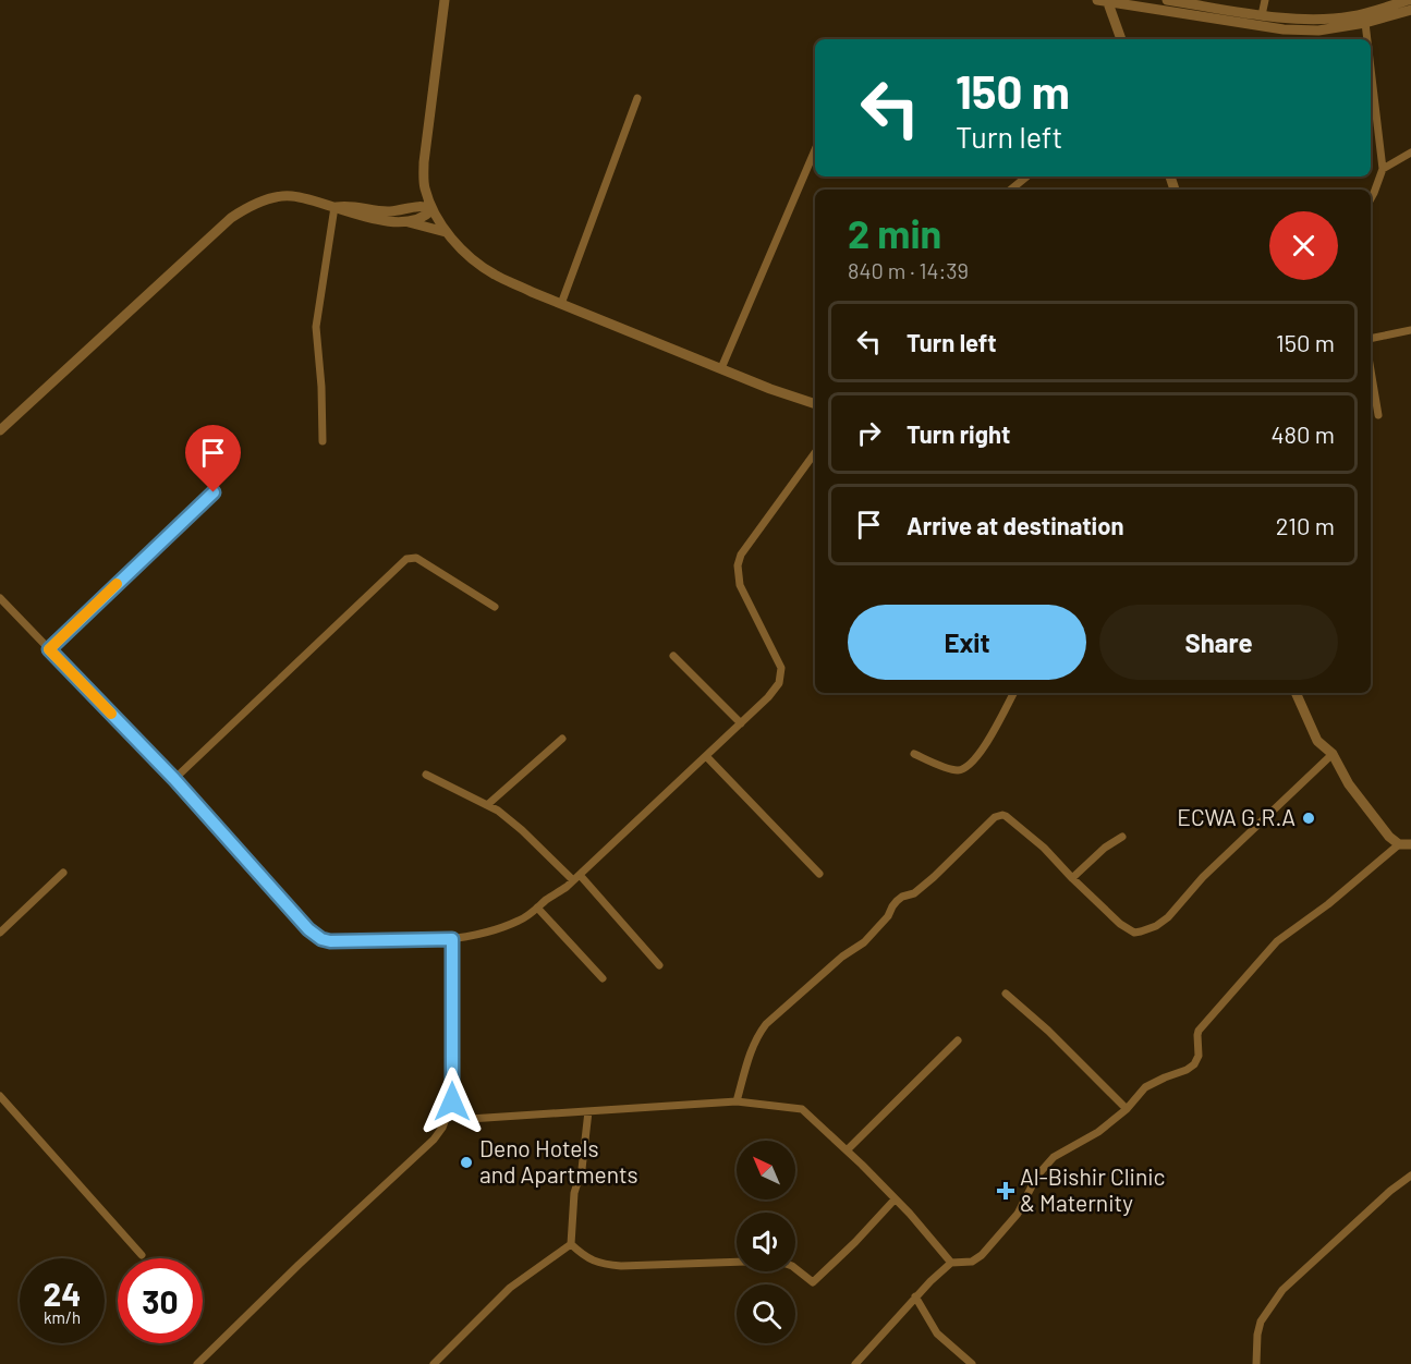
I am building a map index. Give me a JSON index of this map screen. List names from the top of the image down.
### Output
{
  "places": {
    "other": ["ECWA G.R.A", "Deno Hotels and Apartments"],
    "health": ["Al-Bishir Clinic & Maternity"]
  },
  "north": "top left",
  "page": {
    "turn": ["150 m", "Turn left"],
    "heading": ["2 min", "840 m · 14:39"],
    "list": [
      {
        "name": "Turn left",
        "value": "150 m"
      },
      {
        "name": "Turn right",
        "value": "480 m"
      },
      {
        "name": "Arrive at destination",
        "value": "210 m"
      }
    ],
    "buttons": ["Exit", "Share"],
    "speed": "24 km/h",
    "limit": "30"
  }
}
